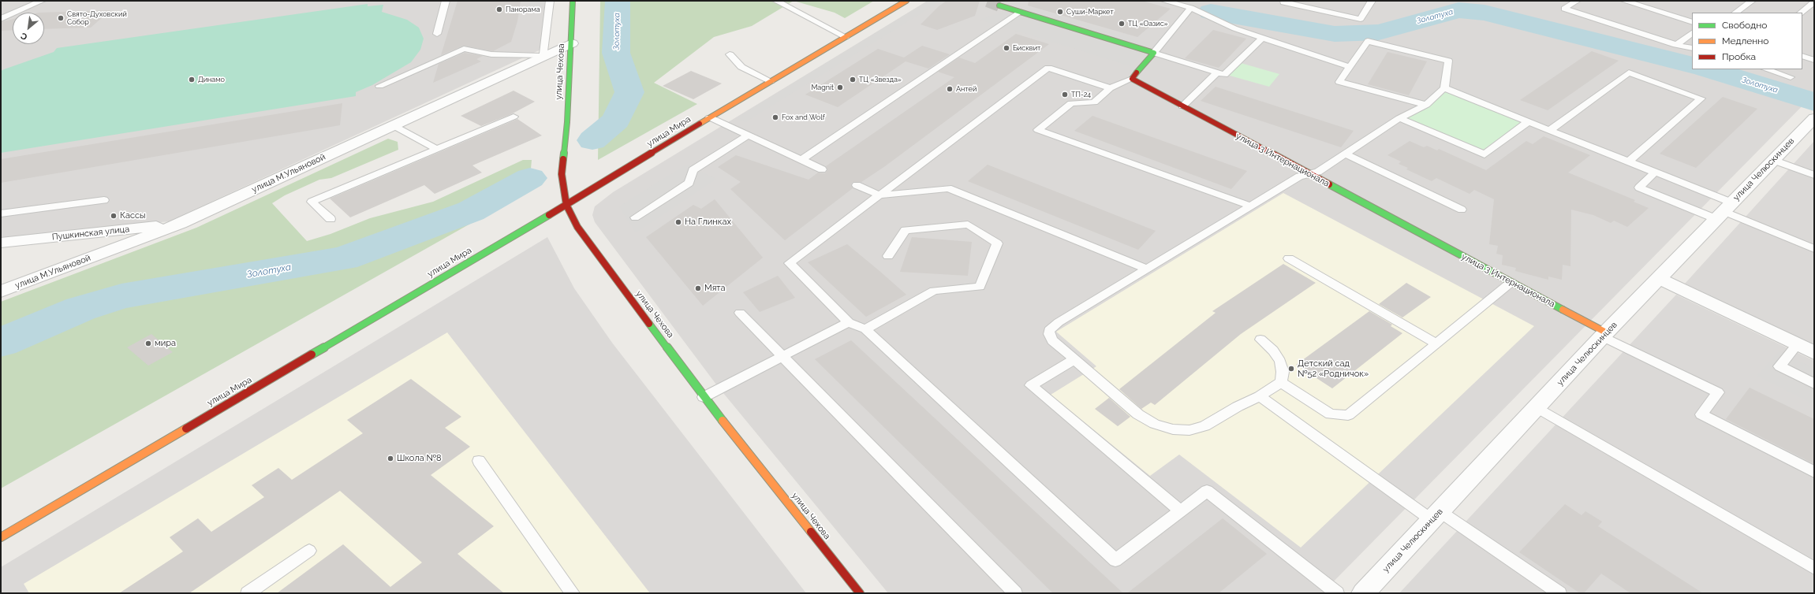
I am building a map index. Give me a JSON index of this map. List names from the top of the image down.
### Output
{
  "streets": {
    "street": [
      "улица Чехова",
      "улица Мира",
      "улица 3 Интернационала",
      "улица Челюскинцев",
      "улица М.Ульяновой",
      "Пушкинская улица"
    ]
  },
  "crossings": [
    ["улица Чехова", "улица Мира"],
    ["улица Чехова", "улица М.Ульяновой"],
    ["улица 3 Интернационала", "улица Челюскинцев"],
    ["улица М.Ульяновой", "Пушкинская улица"]
  ],
  "water": ["Золотуха"],
  "places": [
    "Панорама",
    "Суши-Маркет",
    "Свято-Духовский Собор",
    "ТЦ «Оазис»",
    "Бисквит",
    "Динамо",
    "ТЦ «Звезда»",
    "Magnit",
    "Антей",
    "ТП-24",
    "Fox and Wolf",
    "Кассы",
    "На Глинках",
    "Мята",
    "мира",
    "Детский сад №52 «Родничок»",
    "Школа №8"
  ],
  "legend": ["Свободно", "Медленно", "Пробка"],
  "north": "bottom left"
}
